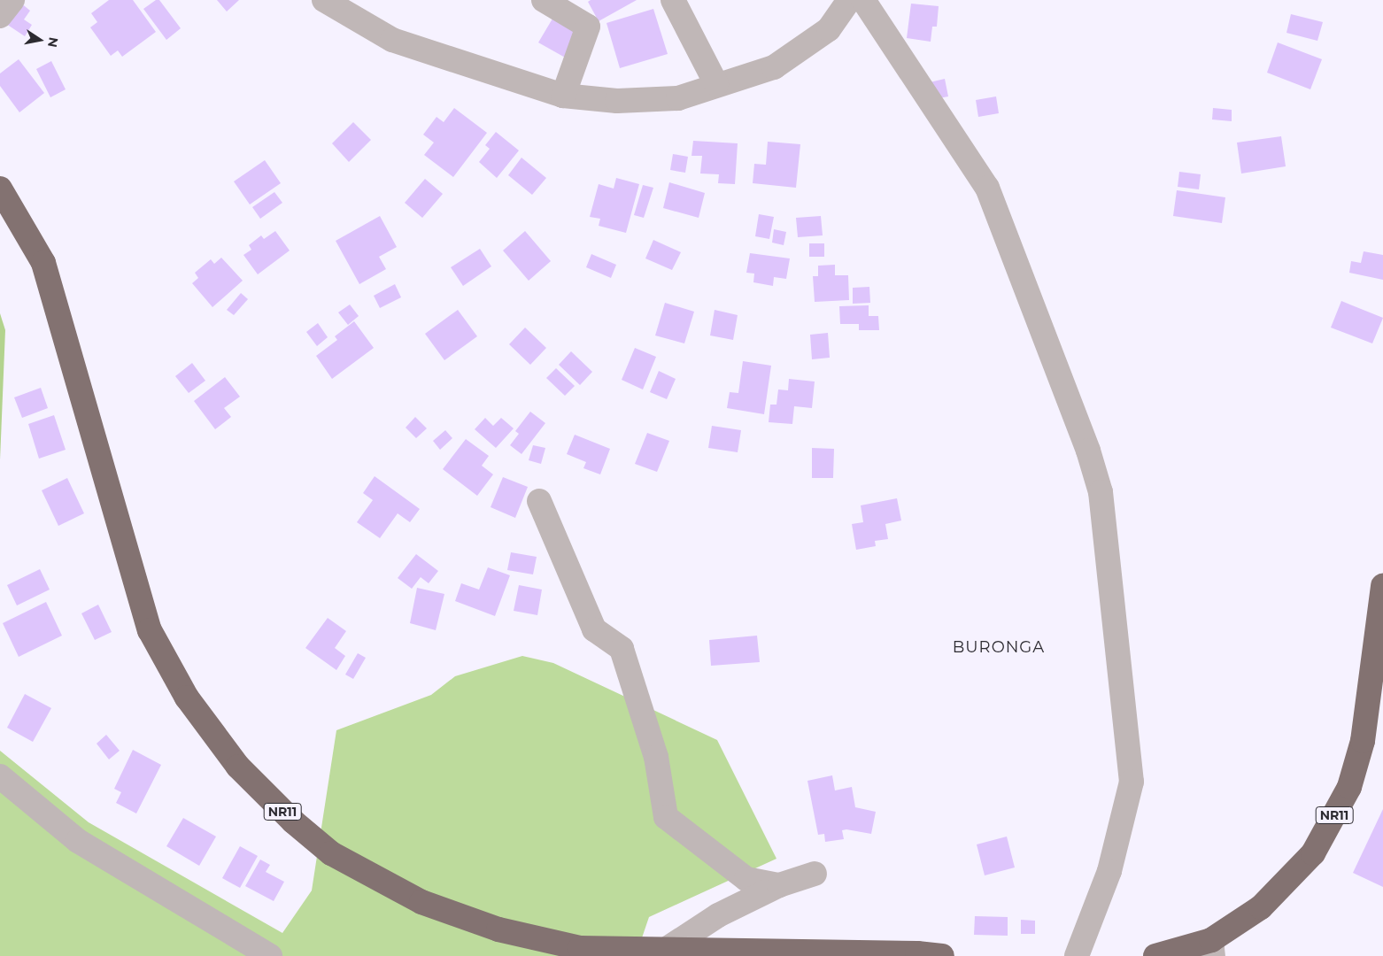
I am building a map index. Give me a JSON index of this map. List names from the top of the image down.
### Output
{
  "streets": {
    "highway": ["NR11"]
  },
  "districts": ["BURONGA"],
  "north": "right"
}
